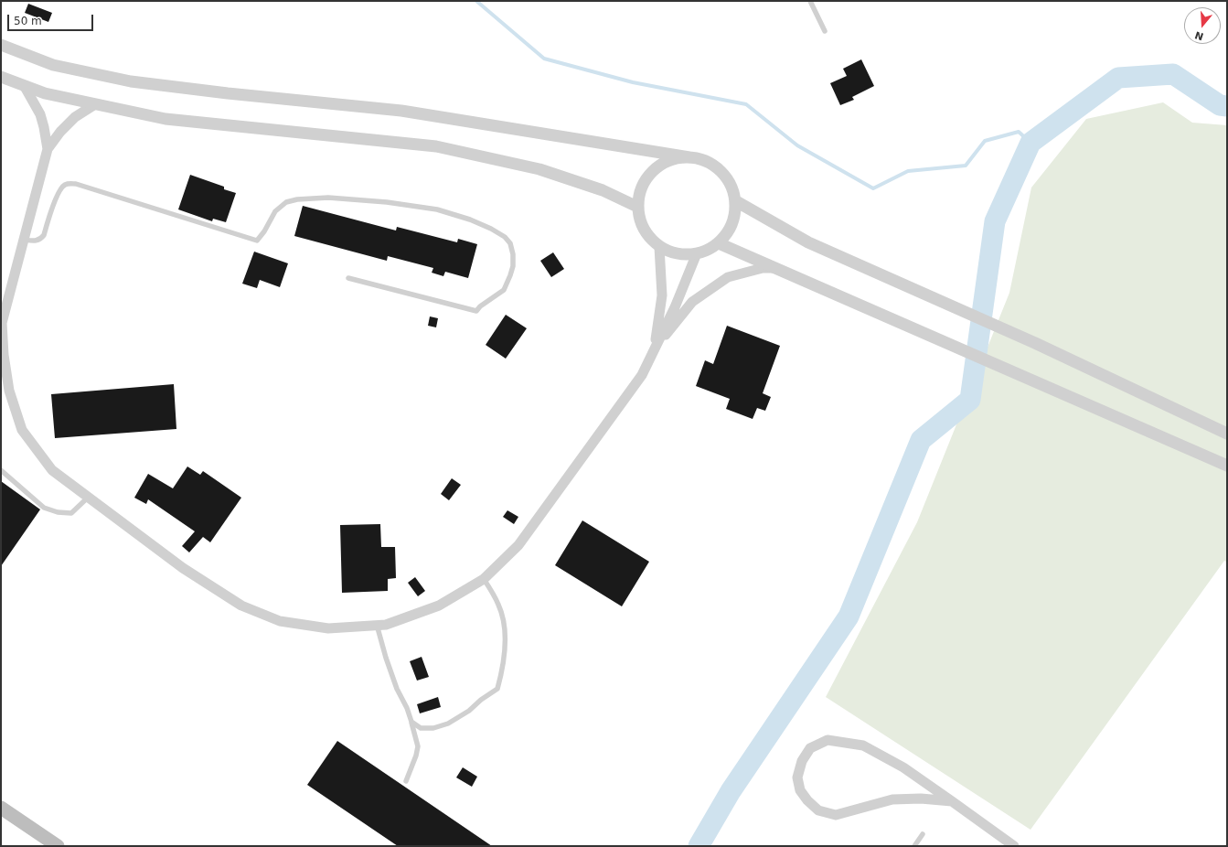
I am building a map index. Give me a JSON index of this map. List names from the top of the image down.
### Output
{
  "scale_bar": "50 m",
  "north": "bottom"
}
